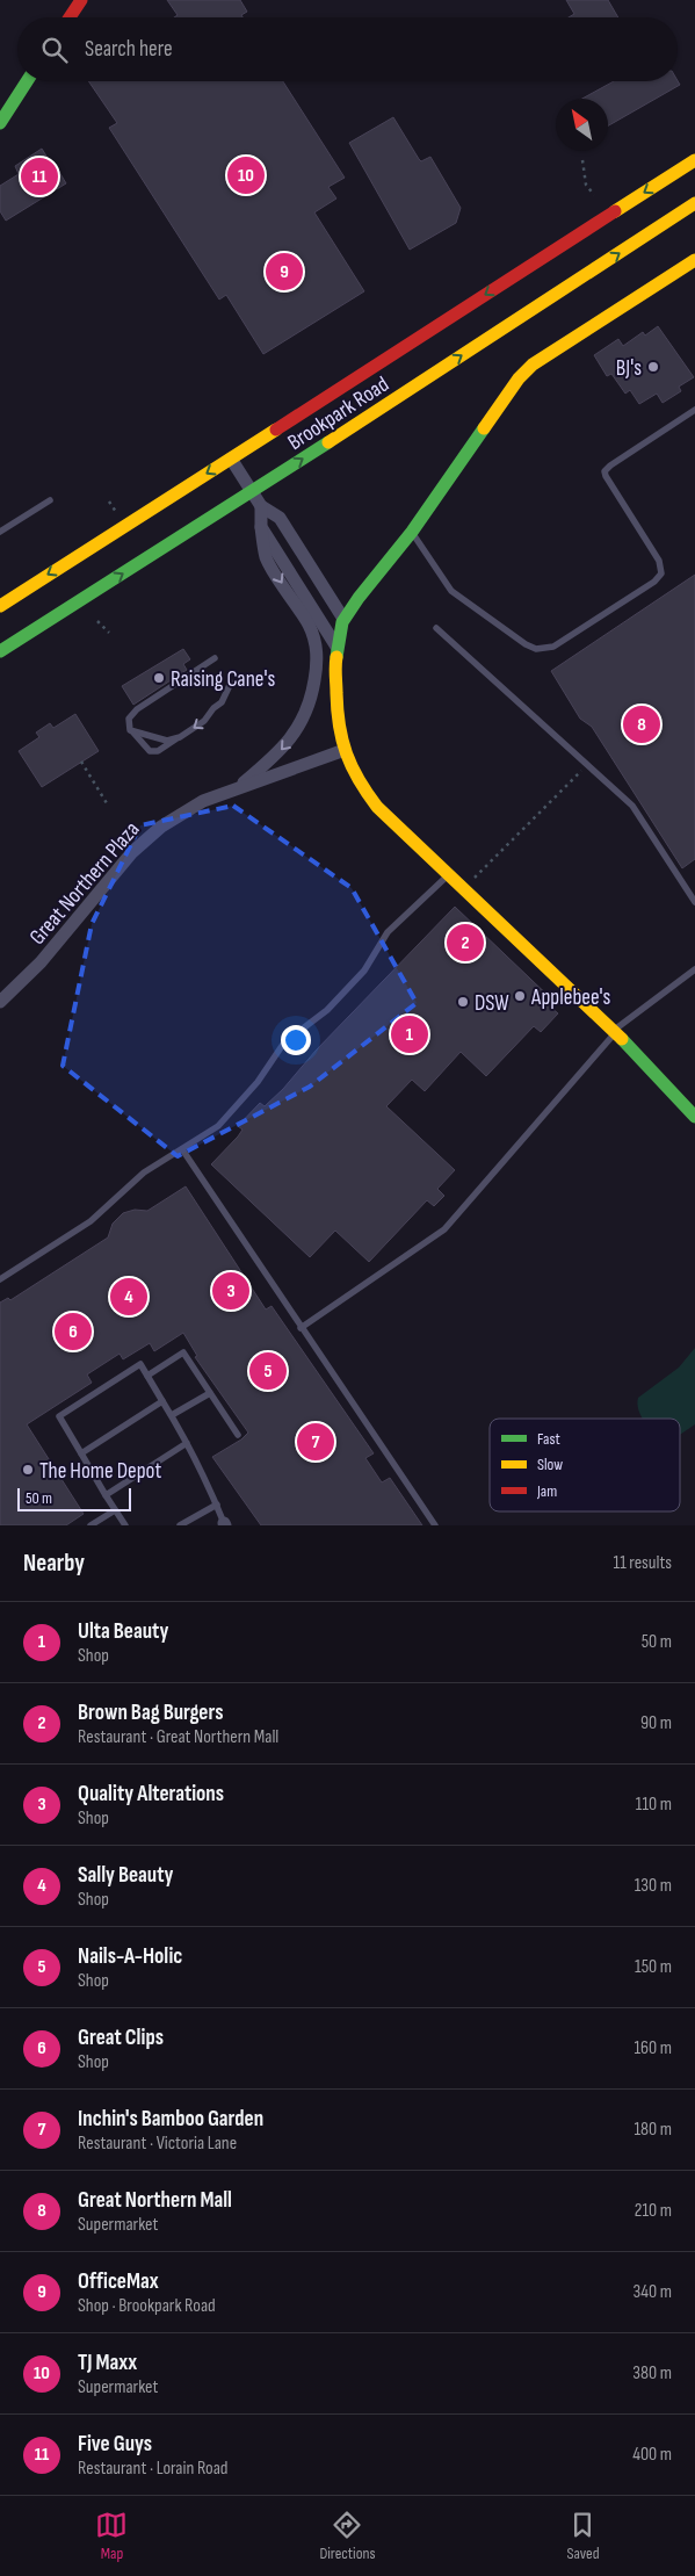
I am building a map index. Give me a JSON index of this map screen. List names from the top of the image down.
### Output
{
  "streets": {
    "main road": ["Brookpark Road"],
    "street": ["Great Northern Plaza"]
  },
  "places": [
    "BJ's",
    "Raising Cane's",
    "Applebee's",
    "DSW",
    "The Home Depot"
  ],
  "legend": ["Fast", "Slow", "Jam"],
  "scale_bar": "50 m",
  "north": "top left",
  "page": {
    "search": "Search here",
    "pins": [
      "10",
      "11",
      "9",
      "8",
      "2",
      "1",
      "3",
      "4",
      "6",
      "5",
      "7"
    ],
    "scale": "50 m",
    "heading": ["Nearby", "11 results"],
    "list": [
      {
        "mark": "1",
        "name": "Ulta Beauty",
        "note": "Shop",
        "value": "50 m"
      },
      {
        "mark": "2",
        "name": "Brown Bag Burgers",
        "note": "Restaurant · Great Northern Mall",
        "value": "90 m"
      },
      {
        "mark": "3",
        "name": "Quality Alterations",
        "note": "Shop",
        "value": "110 m"
      },
      {
        "mark": "4",
        "name": "Sally Beauty",
        "note": "Shop",
        "value": "130 m"
      },
      {
        "mark": "5",
        "name": "Nails-A-Holic",
        "note": "Shop",
        "value": "150 m"
      },
      {
        "mark": "6",
        "name": "Great Clips",
        "note": "Shop",
        "value": "160 m"
      },
      {
        "mark": "7",
        "name": "Inchin's Bamboo Garden",
        "note": "Restaurant · Victoria Lane",
        "value": "180 m"
      },
      {
        "mark": "8",
        "name": "Great Northern Mall",
        "note": "Supermarket",
        "value": "210 m"
      },
      {
        "mark": "9",
        "name": "OfficeMax",
        "note": "Shop · Brookpark Road",
        "value": "340 m"
      },
      {
        "mark": "10",
        "name": "TJ Maxx",
        "note": "Supermarket",
        "value": "380 m"
      },
      {
        "mark": "11",
        "name": "Five Guys",
        "note": "Restaurant · Lorain Road",
        "value": "400 m"
      }
    ],
    "nav": ["Map", "Directions", "Saved"]
  }
}
